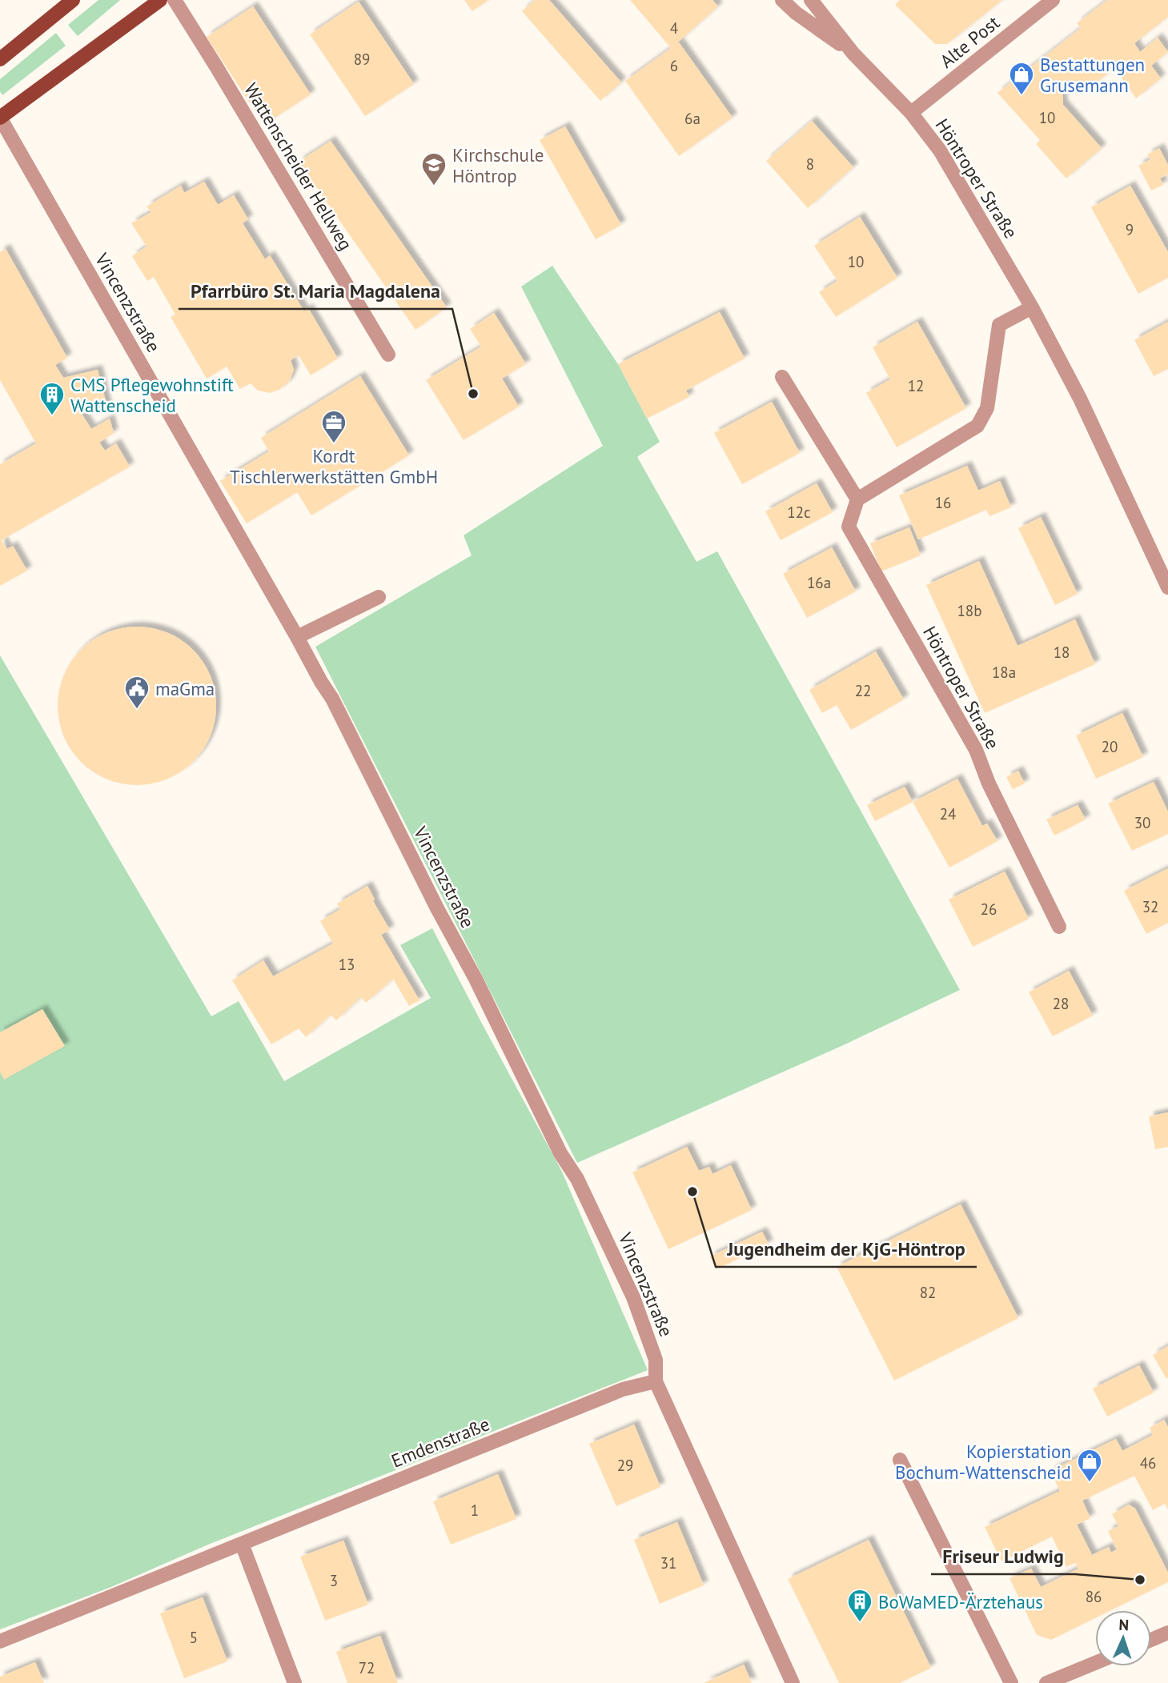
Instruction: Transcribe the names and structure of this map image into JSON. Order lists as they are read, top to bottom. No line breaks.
{"streets":{"street":["Alte Post","Wattenscheider Hellweg","Höntroper Straße","Vincenzstraße","Emdenstraße"]},"crossings":[["Alte Post","Höntroper Straße"],["Vincenzstraße","Emdenstraße"]],"places":{"shop":["Bestattungen Grusemann","Kopierstation Bochum-Wattenscheid"],"school or university":["Kirchschule Höntrop"],"other":["Pfarrbüro St. Maria Magdalena","Jugendheim der KjG-Höntrop","Friseur Ludwig"],"building":["CMS Pflegewohnstift Wattenscheid","BoWaMED-Ärztehaus"],"office":["Kordt Tischlerwerkstätten GmbH"],"public building":["maGma"]},"house_numbers":["4","89","6","10","6a","8","9","10","12","16","12c","16a","18b","18","18a","22","20","24","30","32","26","13","28","82","46","29","1","31","3","86","5","72"],"north":"top"}
